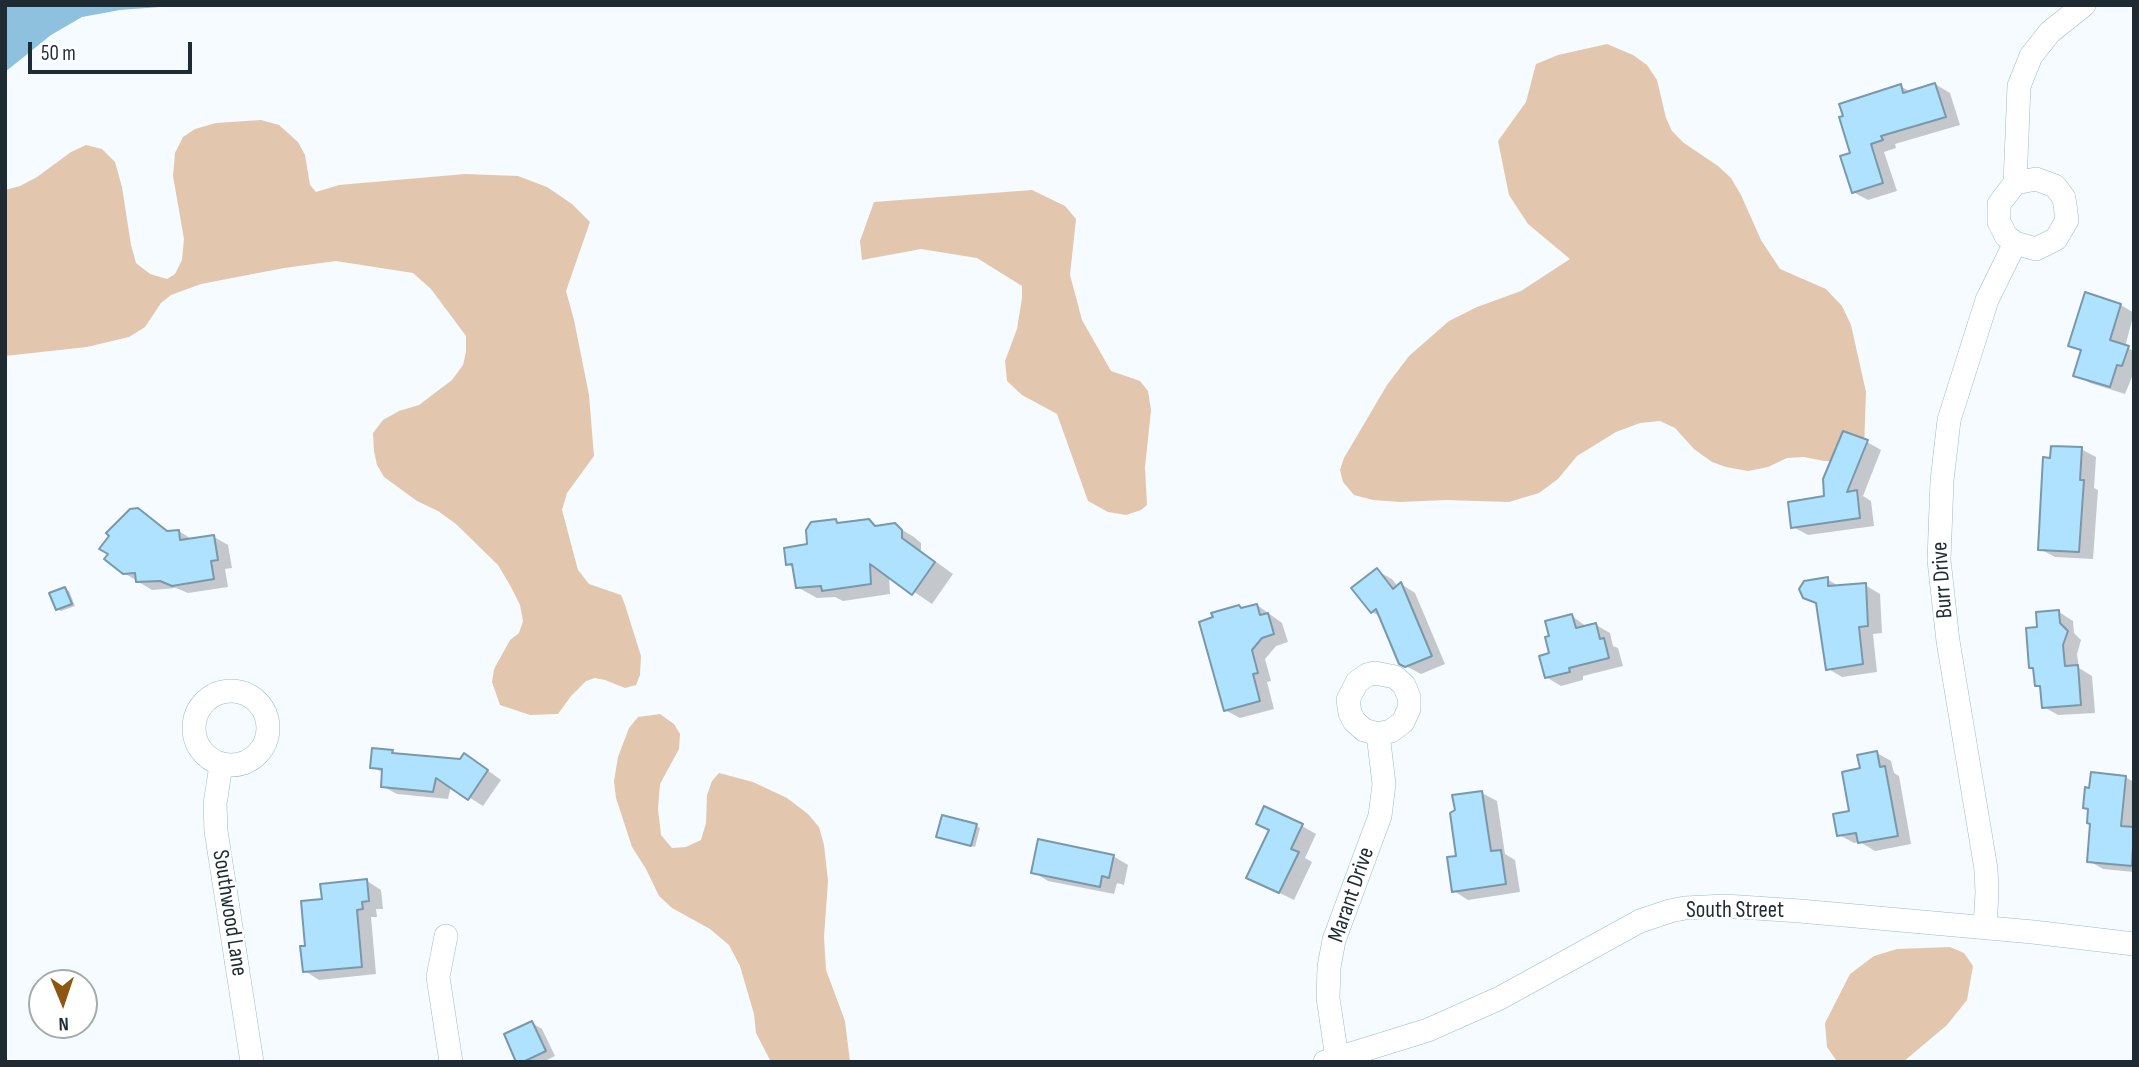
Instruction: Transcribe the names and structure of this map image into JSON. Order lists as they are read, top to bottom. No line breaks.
{"streets":{"street":["Burr Drive","Marant Drive","South Street","Southwood Lane"]},"crossings":[["Burr Drive","South Street"],["Marant Drive","South Street"]],"scale_bar":"50 m","north":"bottom"}
